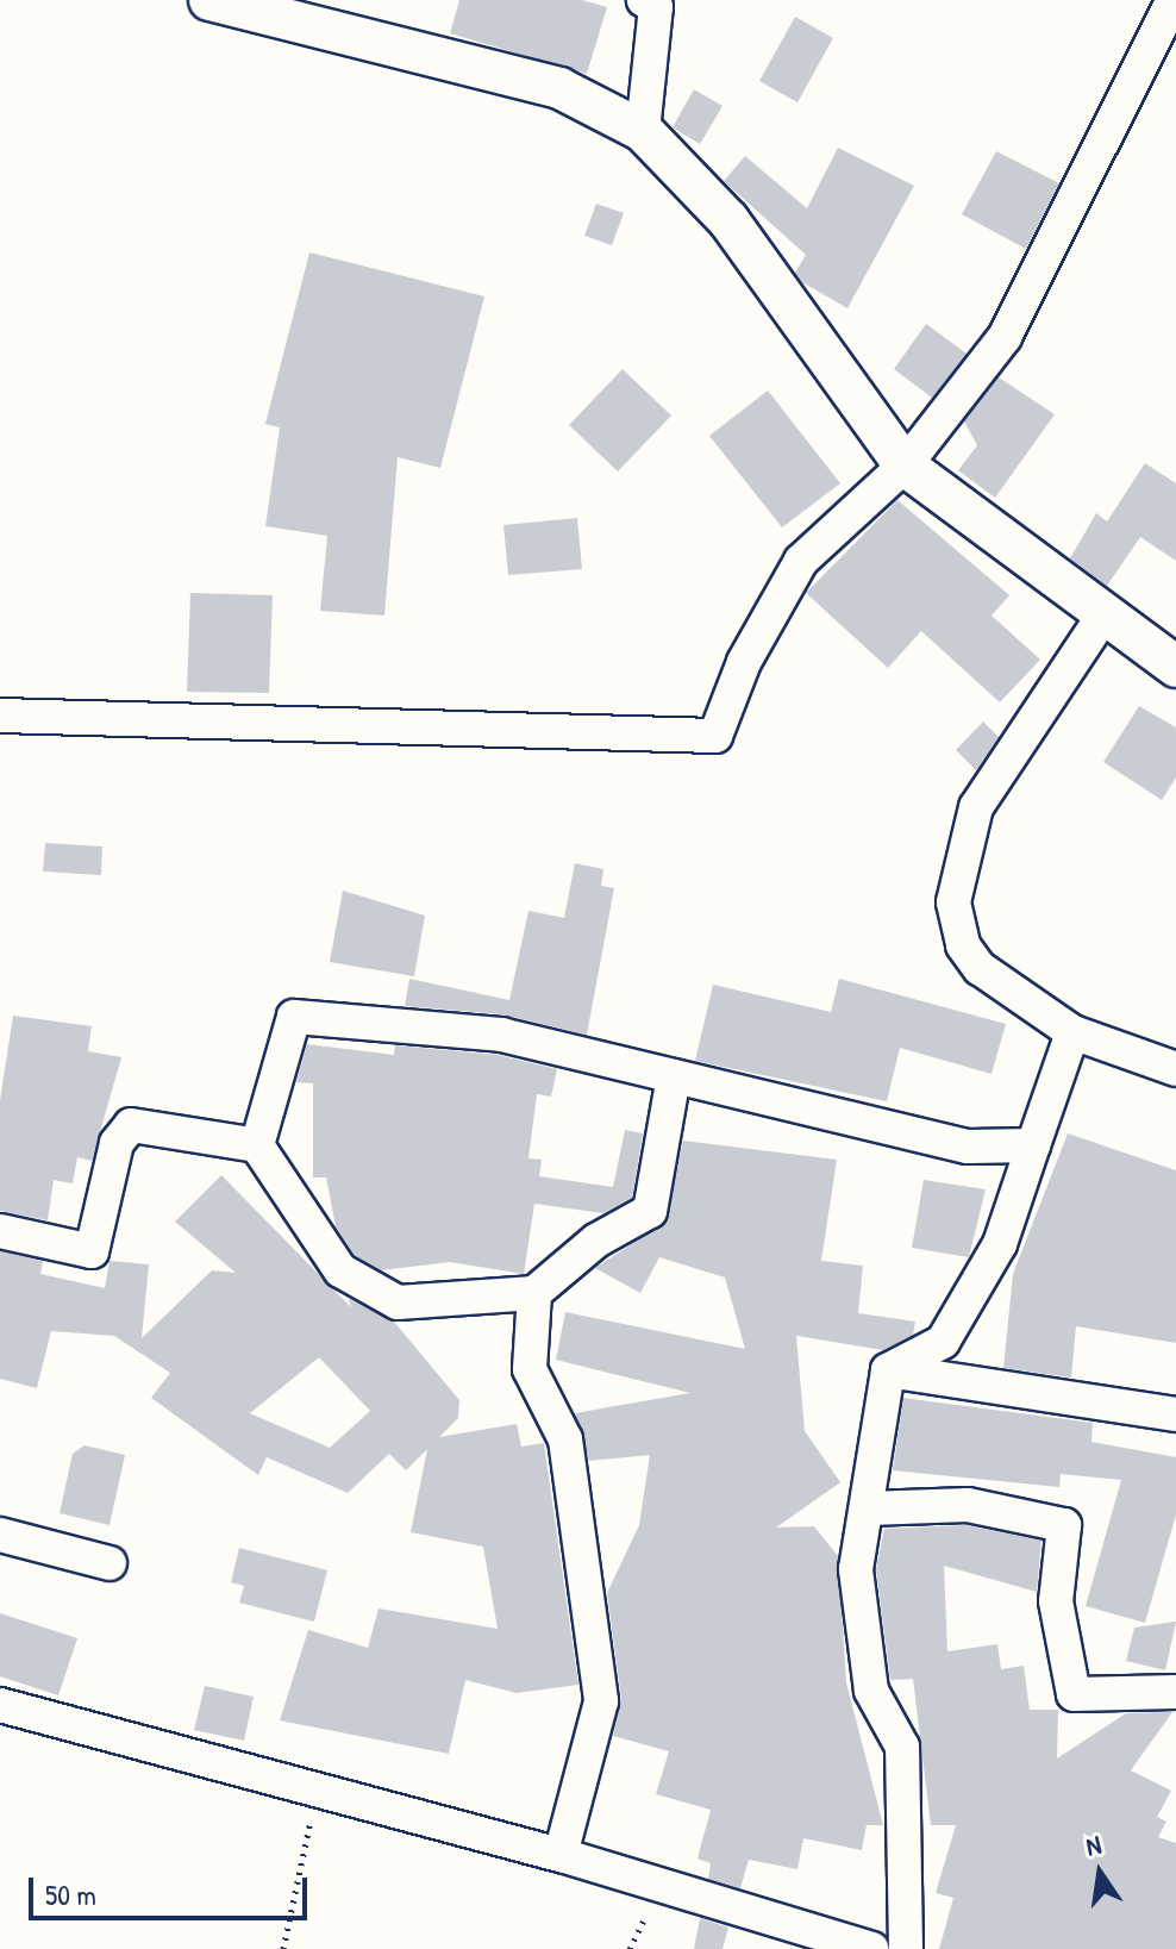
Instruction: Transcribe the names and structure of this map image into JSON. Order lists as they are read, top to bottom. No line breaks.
{"scale_bar":"50 m","north":"top"}
